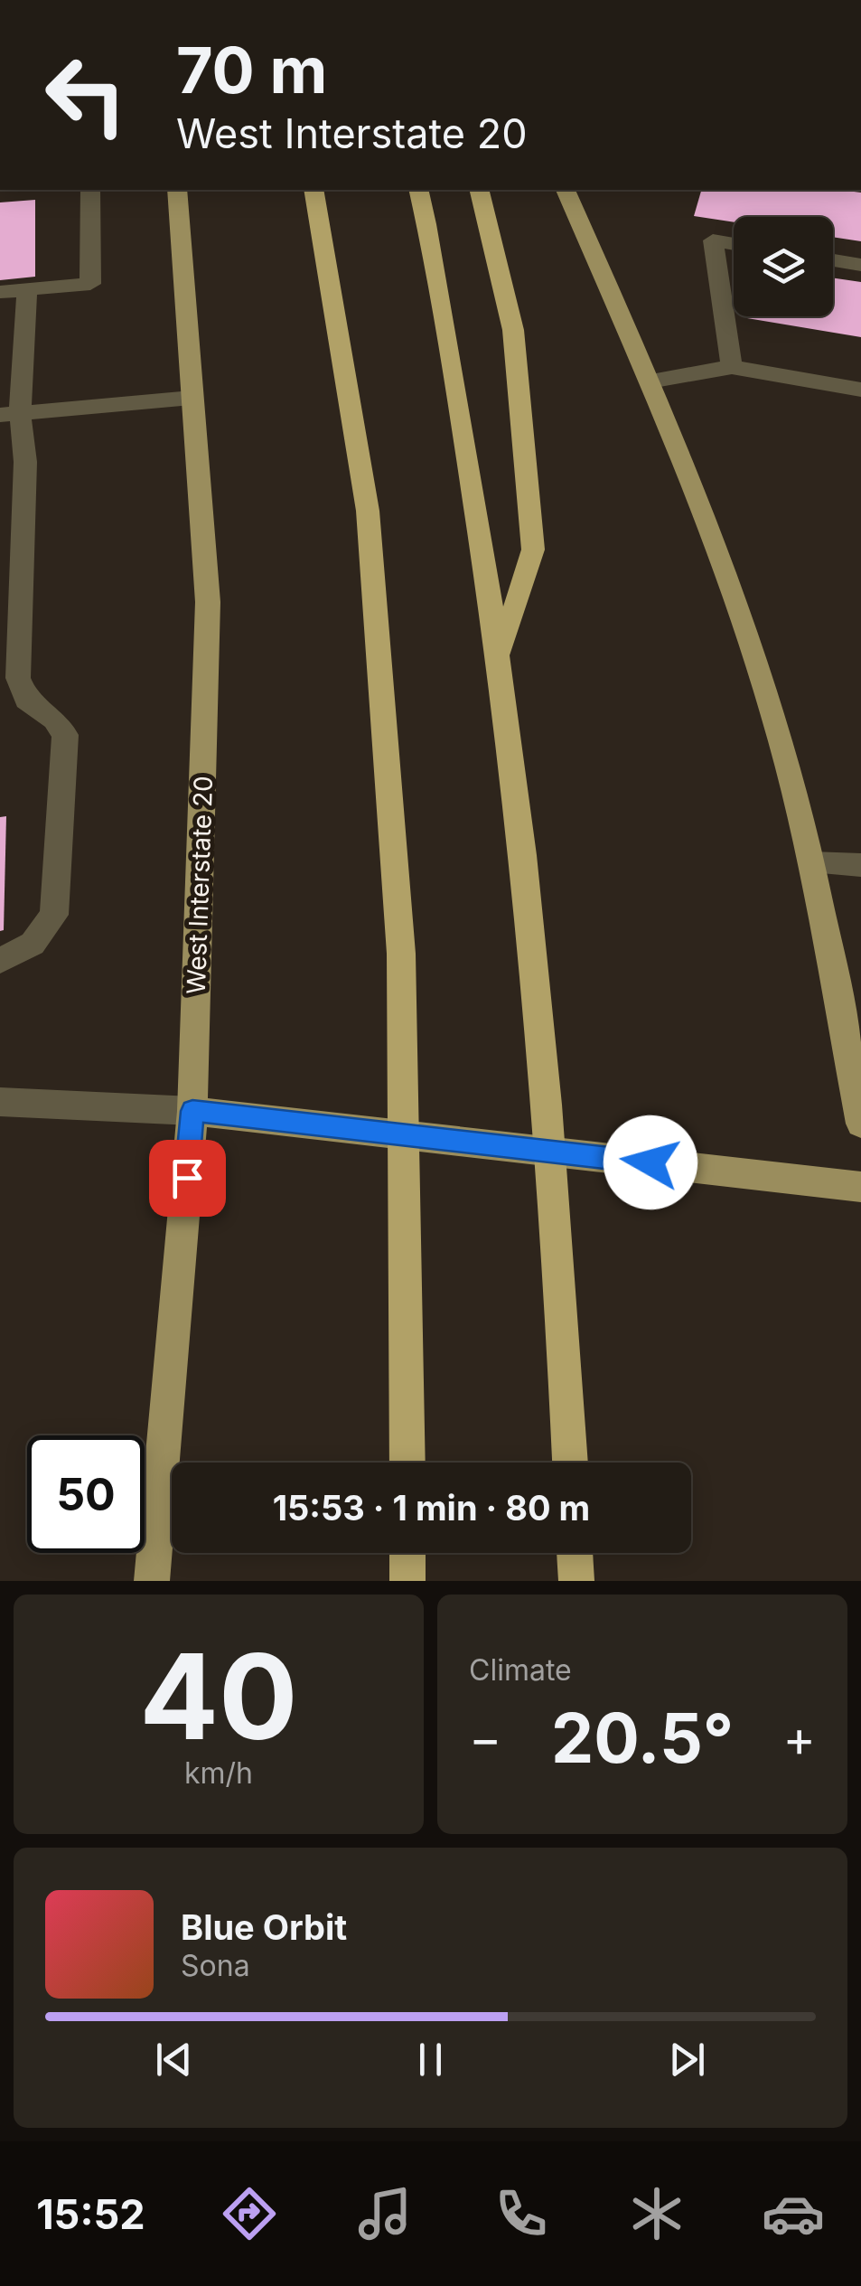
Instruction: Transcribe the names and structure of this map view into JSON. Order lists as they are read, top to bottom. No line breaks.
{"streets":{"main road":["West Interstate 20"]},"page":{"turn":["70 m","West Interstate 20"],"limit":"50","trip":"15:53 · 1 min · 80 m","tile":[["40","km/h"],"Climate"],"heat":["−","20.5°","+"],"song":["Blue Orbit","Sona"],"tabs":"15:52"}}
